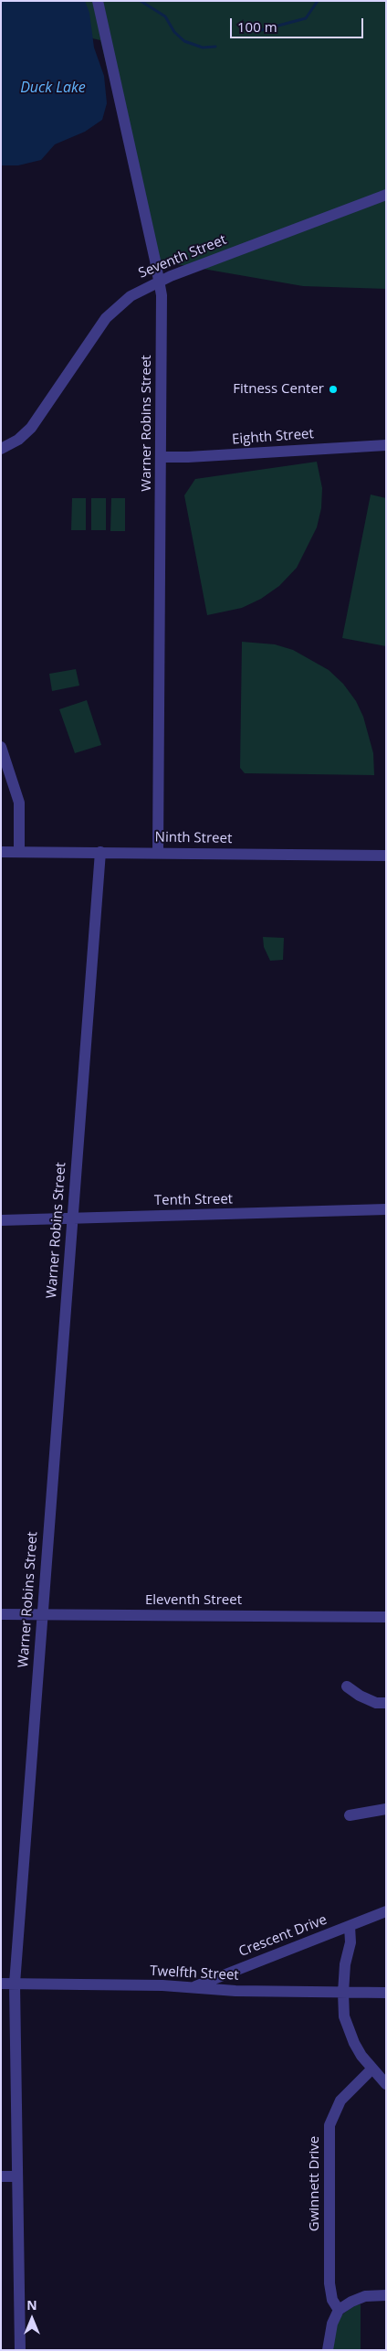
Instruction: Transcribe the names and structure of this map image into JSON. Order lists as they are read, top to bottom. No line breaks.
{"streets":{"street":["Seventh Street","Warner Robins Street","Eighth Street","Ninth Street","Tenth Street","Eleventh Street","Crescent Drive","Twelfth Street","Gwinnett Drive"]},"crossings":[["Seventh Street","Warner Robins Street"],["Warner Robins Street","Eighth Street"],["Warner Robins Street","Ninth Street"],["Warner Robins Street","Tenth Street"],["Warner Robins Street","Eleventh Street"],["Warner Robins Street","Twelfth Street"],["Crescent Drive","Twelfth Street"]],"water":["Duck Lake"],"places":["Fitness Center"],"scale_bar":"100 m","north":"top"}
